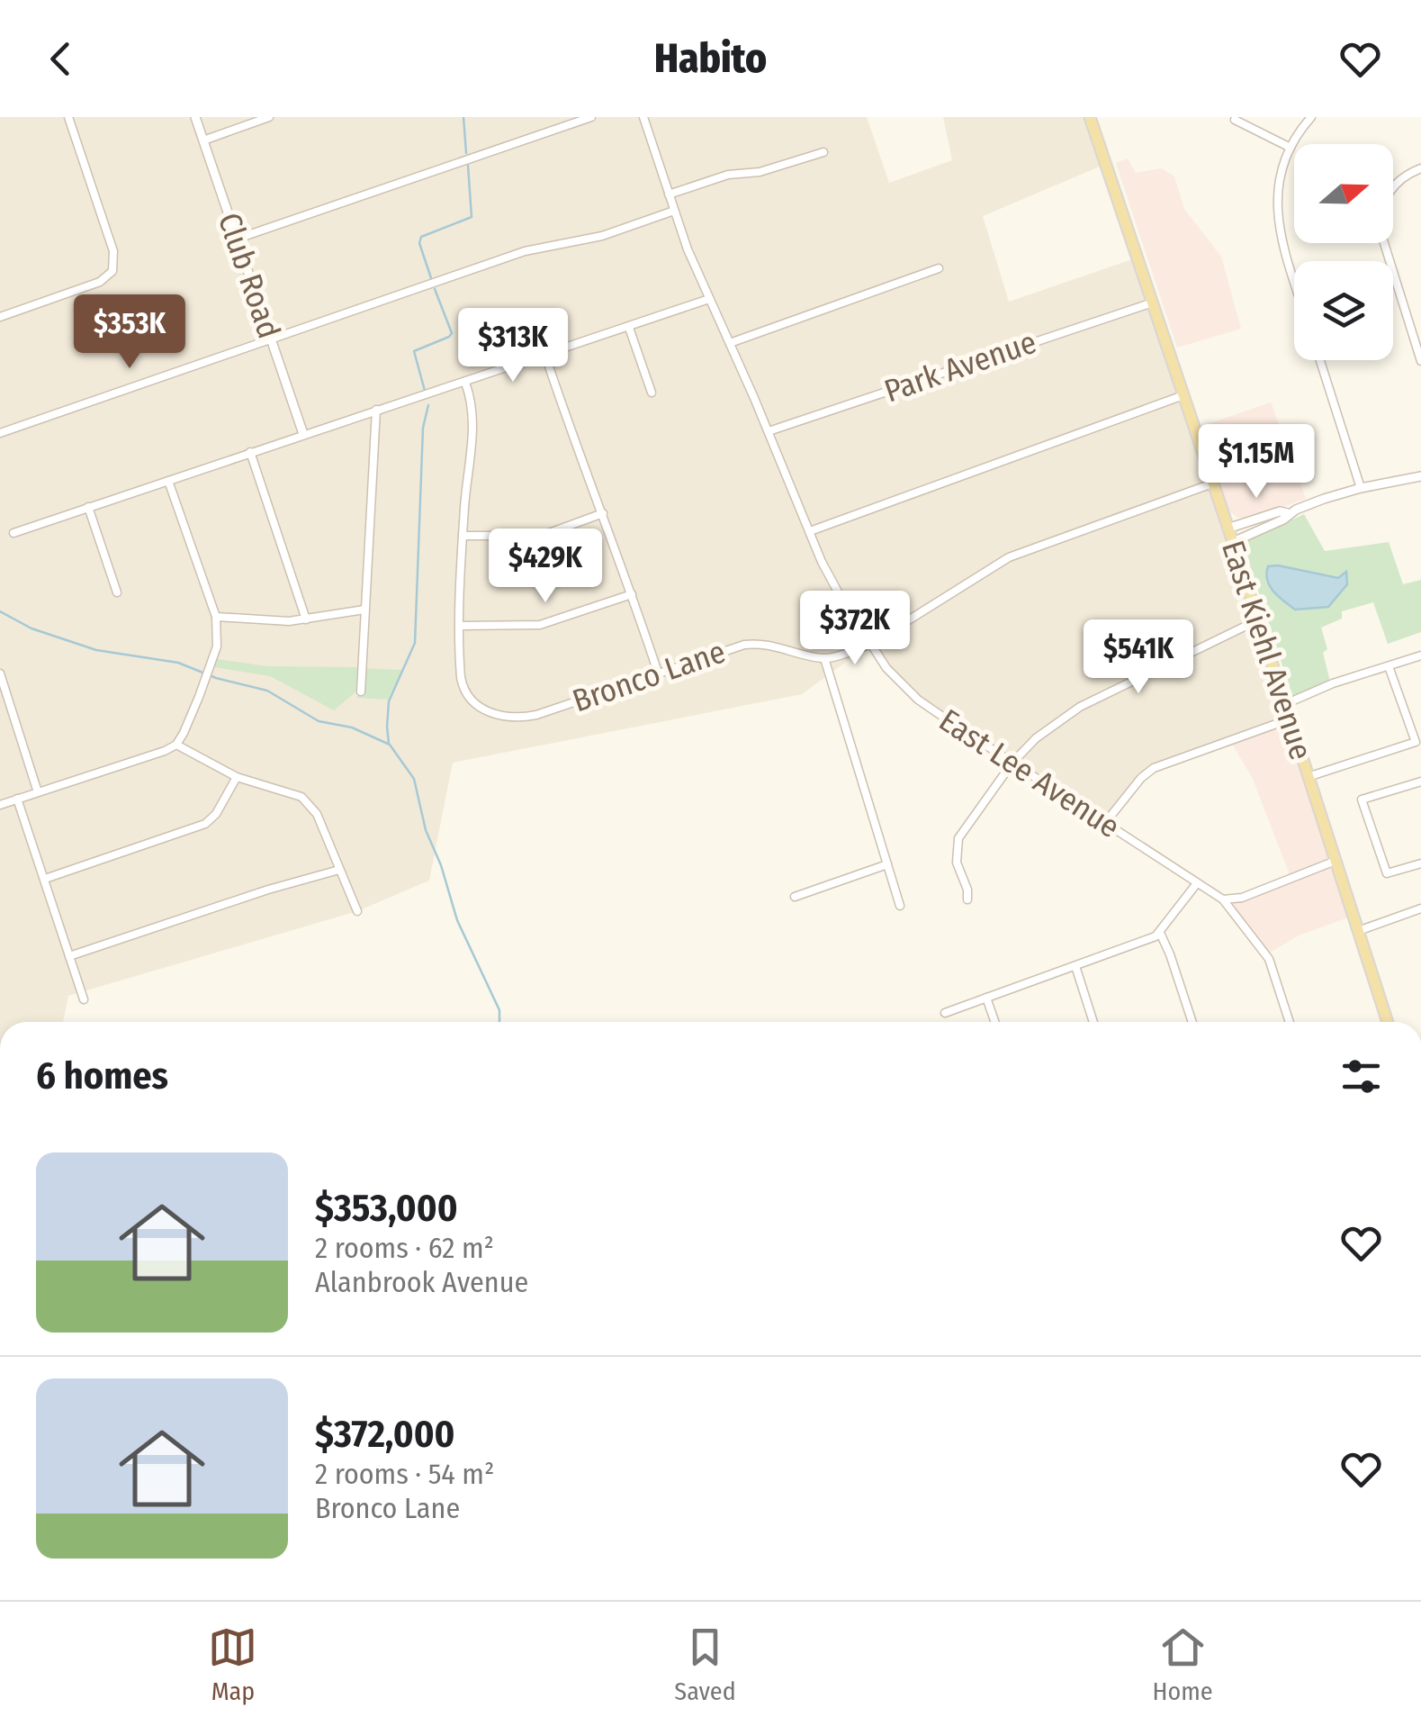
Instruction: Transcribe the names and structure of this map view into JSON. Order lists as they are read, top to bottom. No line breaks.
{"streets":{"main road":["East Kiehl Avenue"],"street":["Club Road","Park Avenue","Bronco Lane","East Lee Avenue"]},"crossings":[["Park Avenue","East Kiehl Avenue"],["Park Avenue","East Lee Avenue"]],"north":"right","page":{"header":"Habito","price":["$353K","$313K","$1.15M","$429K","$372K","$541K"],"heading":"6 homes","list":[{"name":"$353,000","note":"2 rooms · 62 m² · Alanbrook Avenue"},{"name":"$372,000","note":"2 rooms · 54 m² · Bronco Lane"}],"tabs":["Map","Saved","Home"]}}
